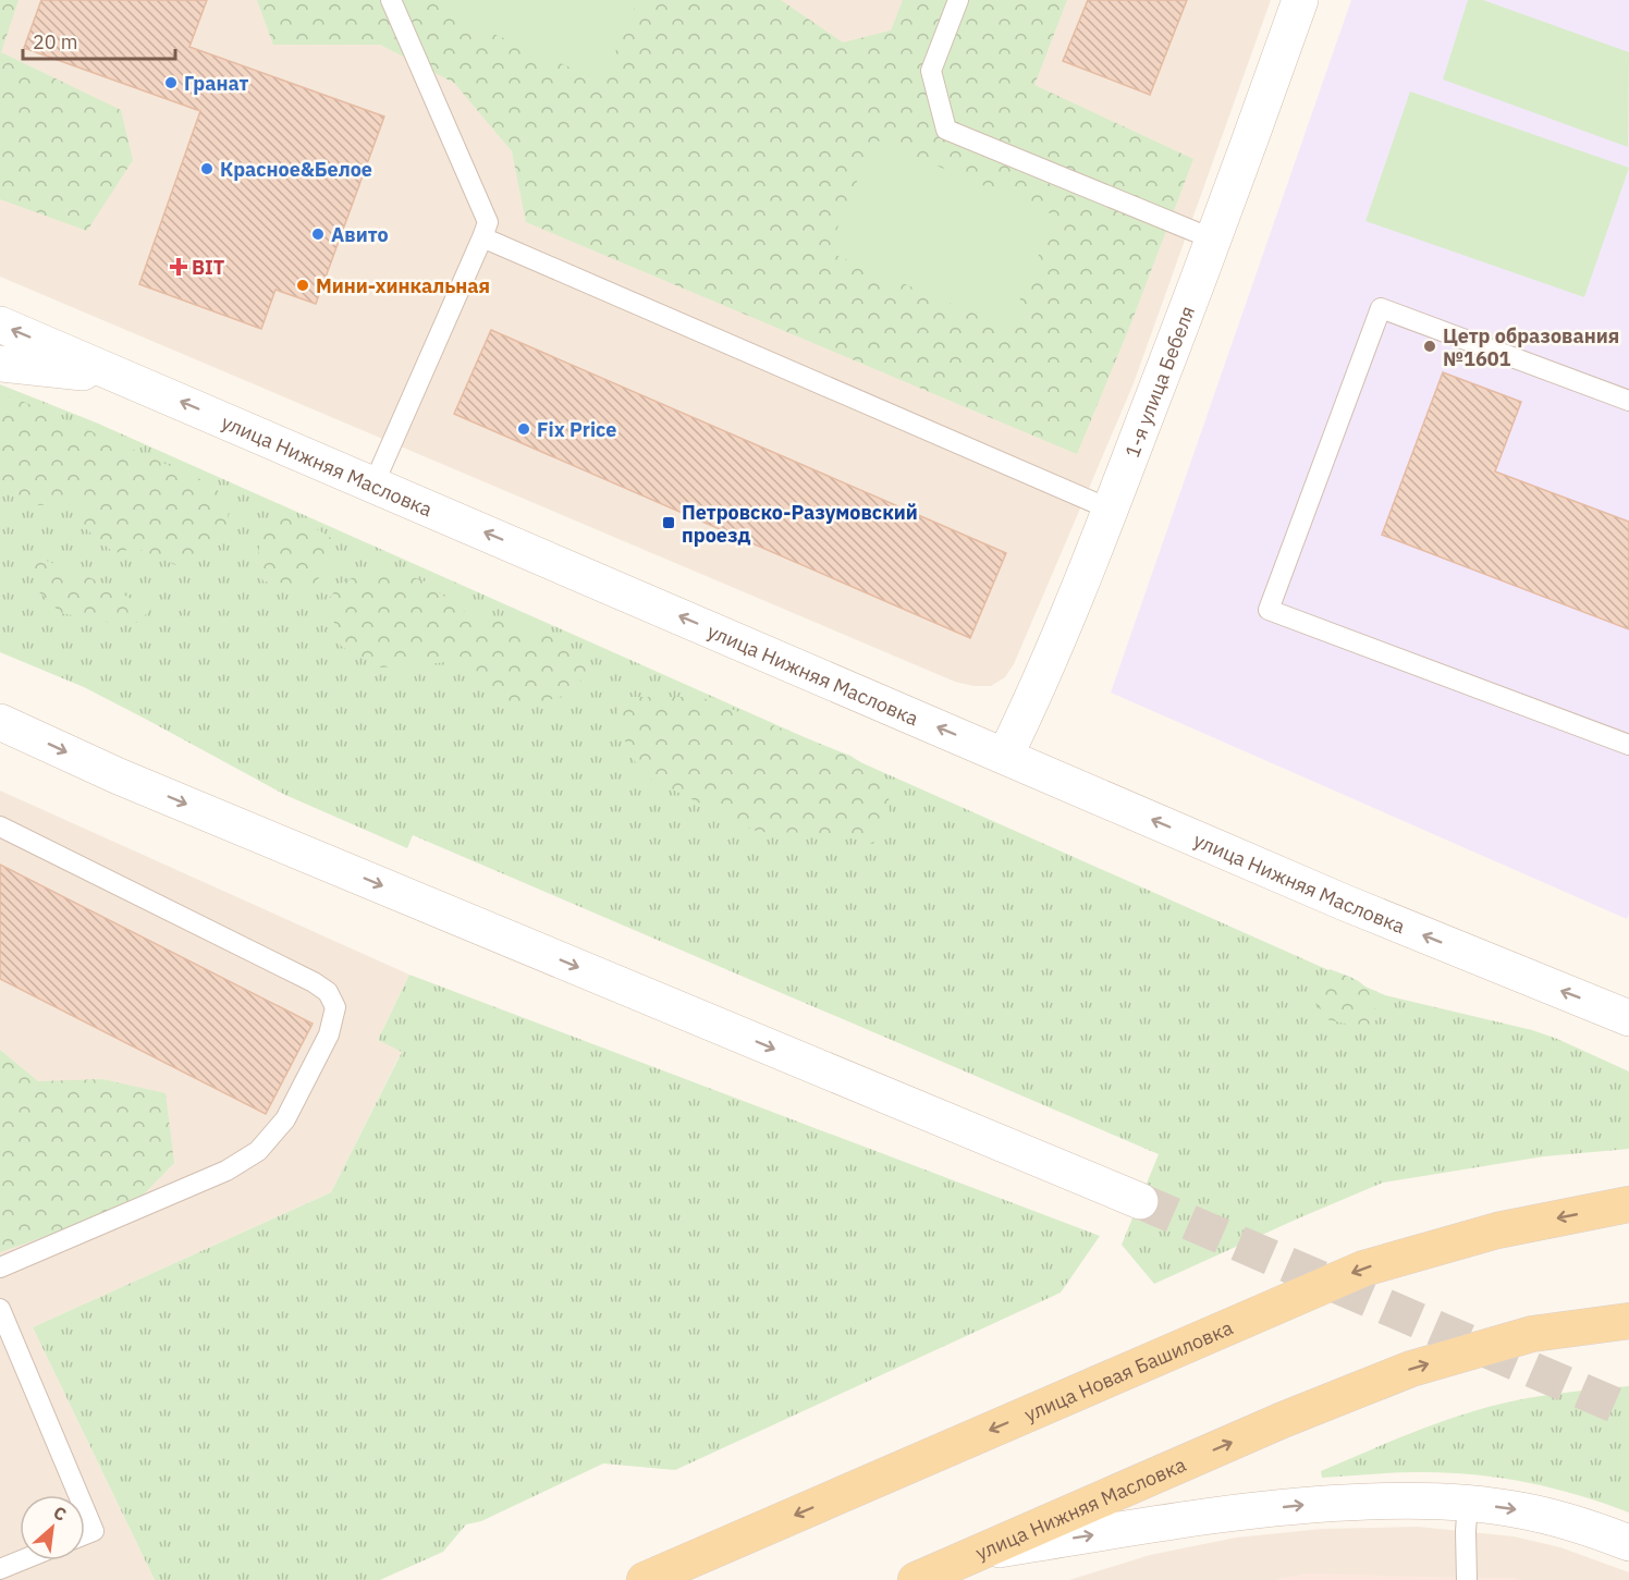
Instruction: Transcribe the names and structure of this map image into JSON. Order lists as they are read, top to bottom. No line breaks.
{"streets":{"main road":["улица Нижняя Масловка","улица Новая Башиловка"],"street":["1-я улица Бебеля"]},"crossings":[["1-я улица Бебеля","улица Нижняя Масловка"]],"one_way":["улица Новая Башиловка"],"places":{"other":["Гранат","Красное&Белое","Авито","Мини-хинкальная","Цетр образования №1601","Fix Price"],"health":["BIT"],"transit":["Петровско-Разумовский проезд"]},"scale_bar":"20 m","north":"top right"}
